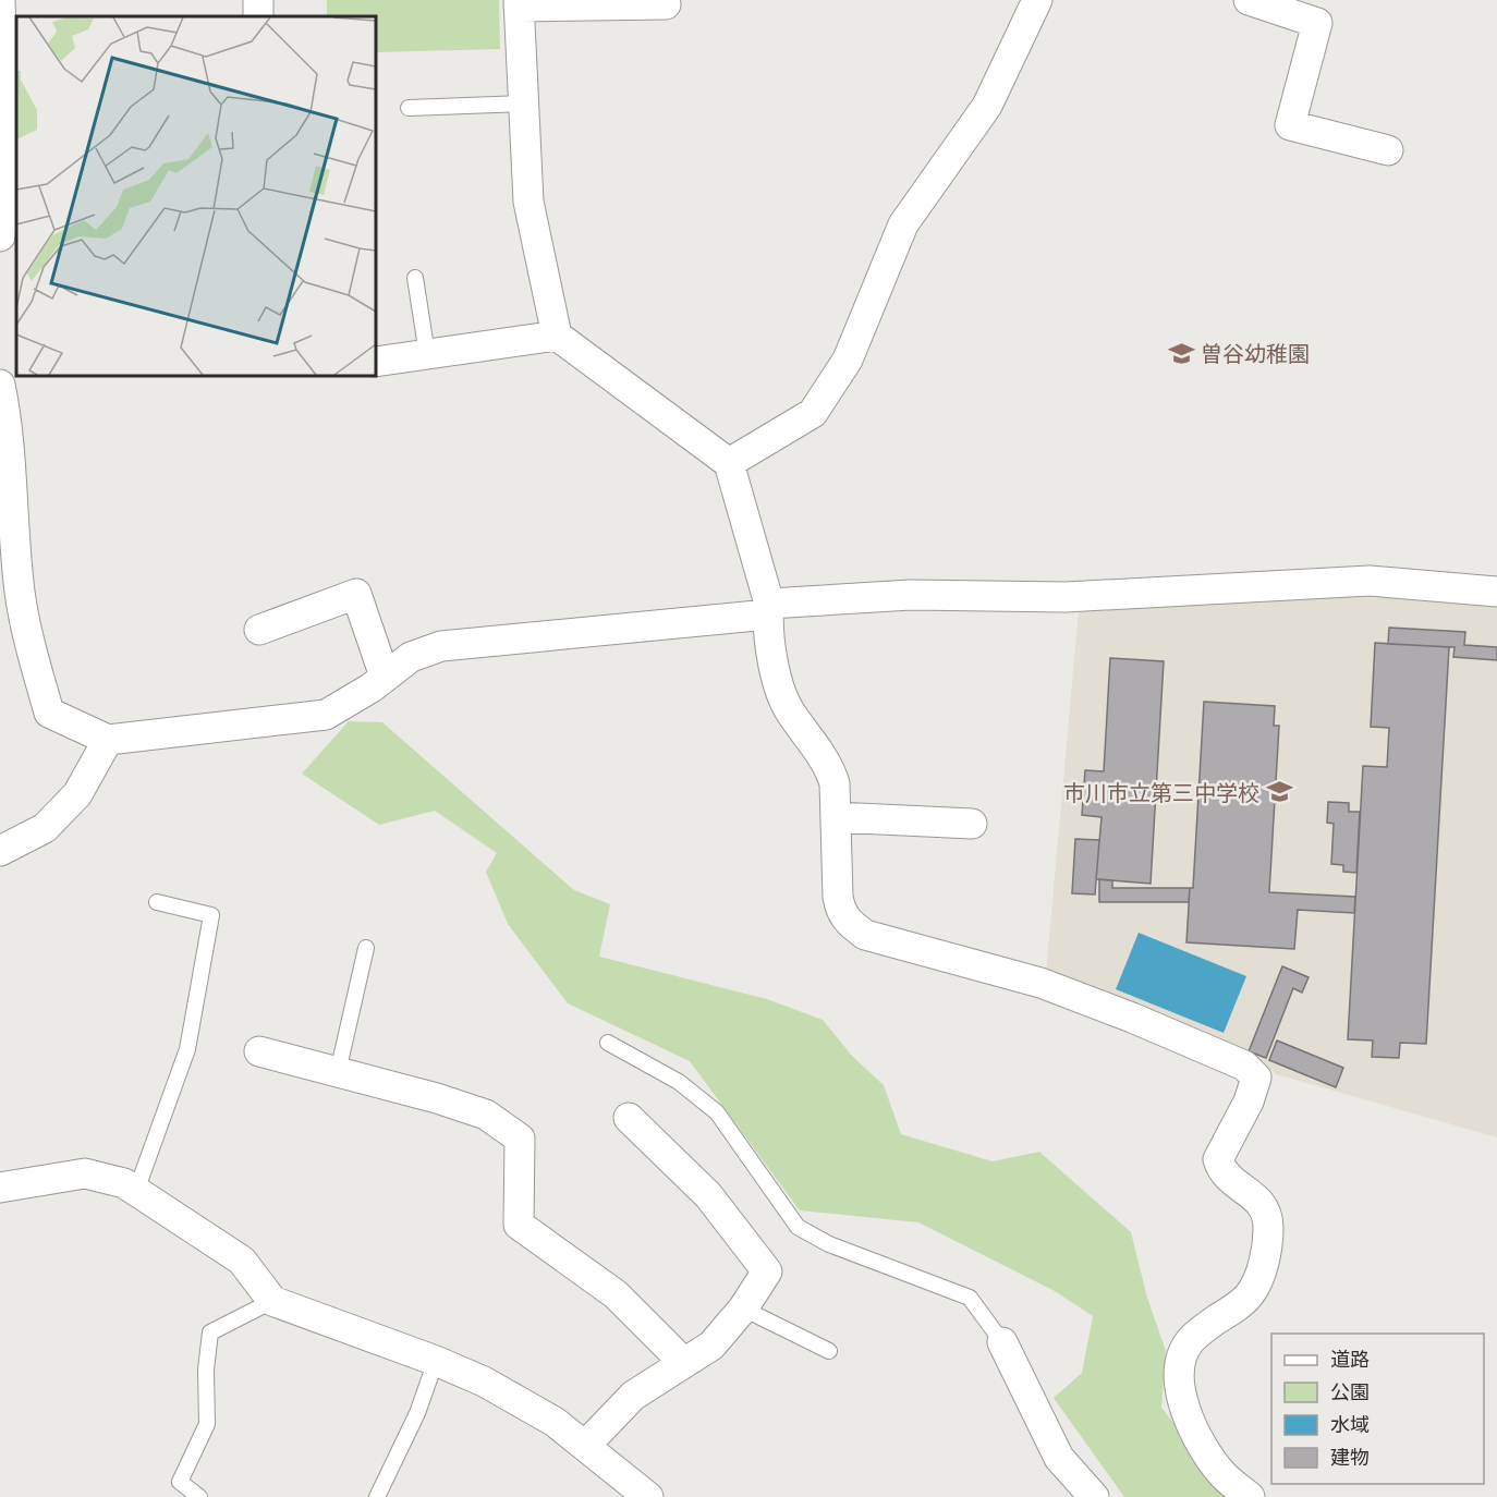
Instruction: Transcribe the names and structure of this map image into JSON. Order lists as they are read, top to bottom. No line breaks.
{"places":{"school or university":["曽谷幼稚園","市川市立第三中学校"]},"legend":["道路","公園","水域","建物"]}
